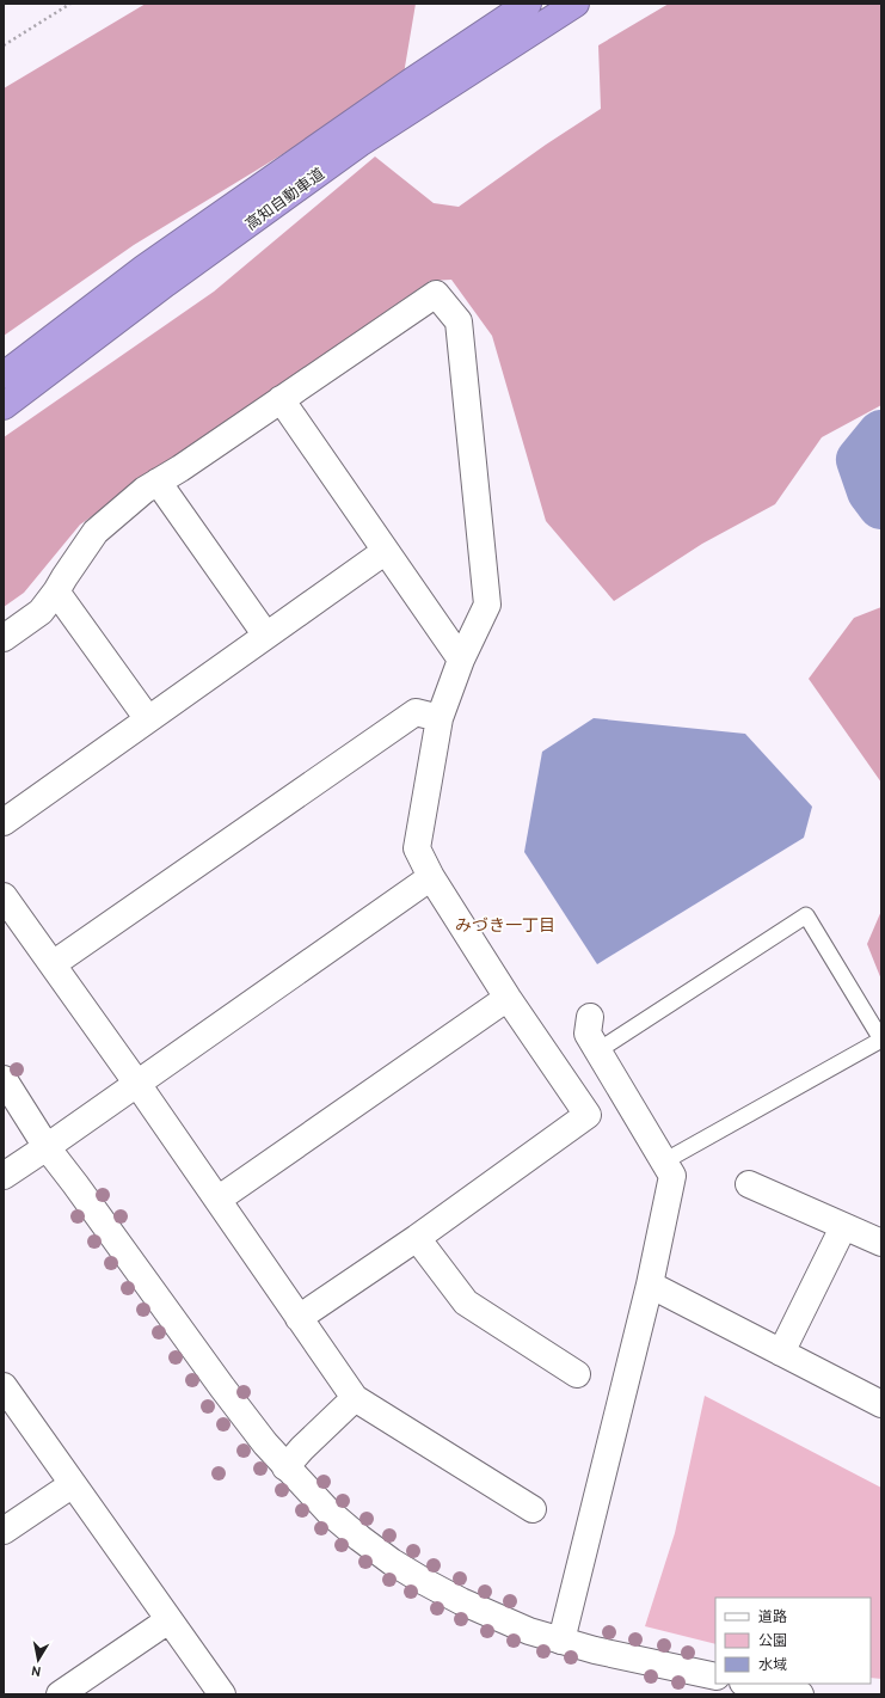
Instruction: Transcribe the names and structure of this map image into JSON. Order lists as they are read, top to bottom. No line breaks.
{"streets":{"highway":["高知自動車道"]},"districts":["みづき一丁目"],"legend":["道路","公園","水域"],"north":"bottom"}
